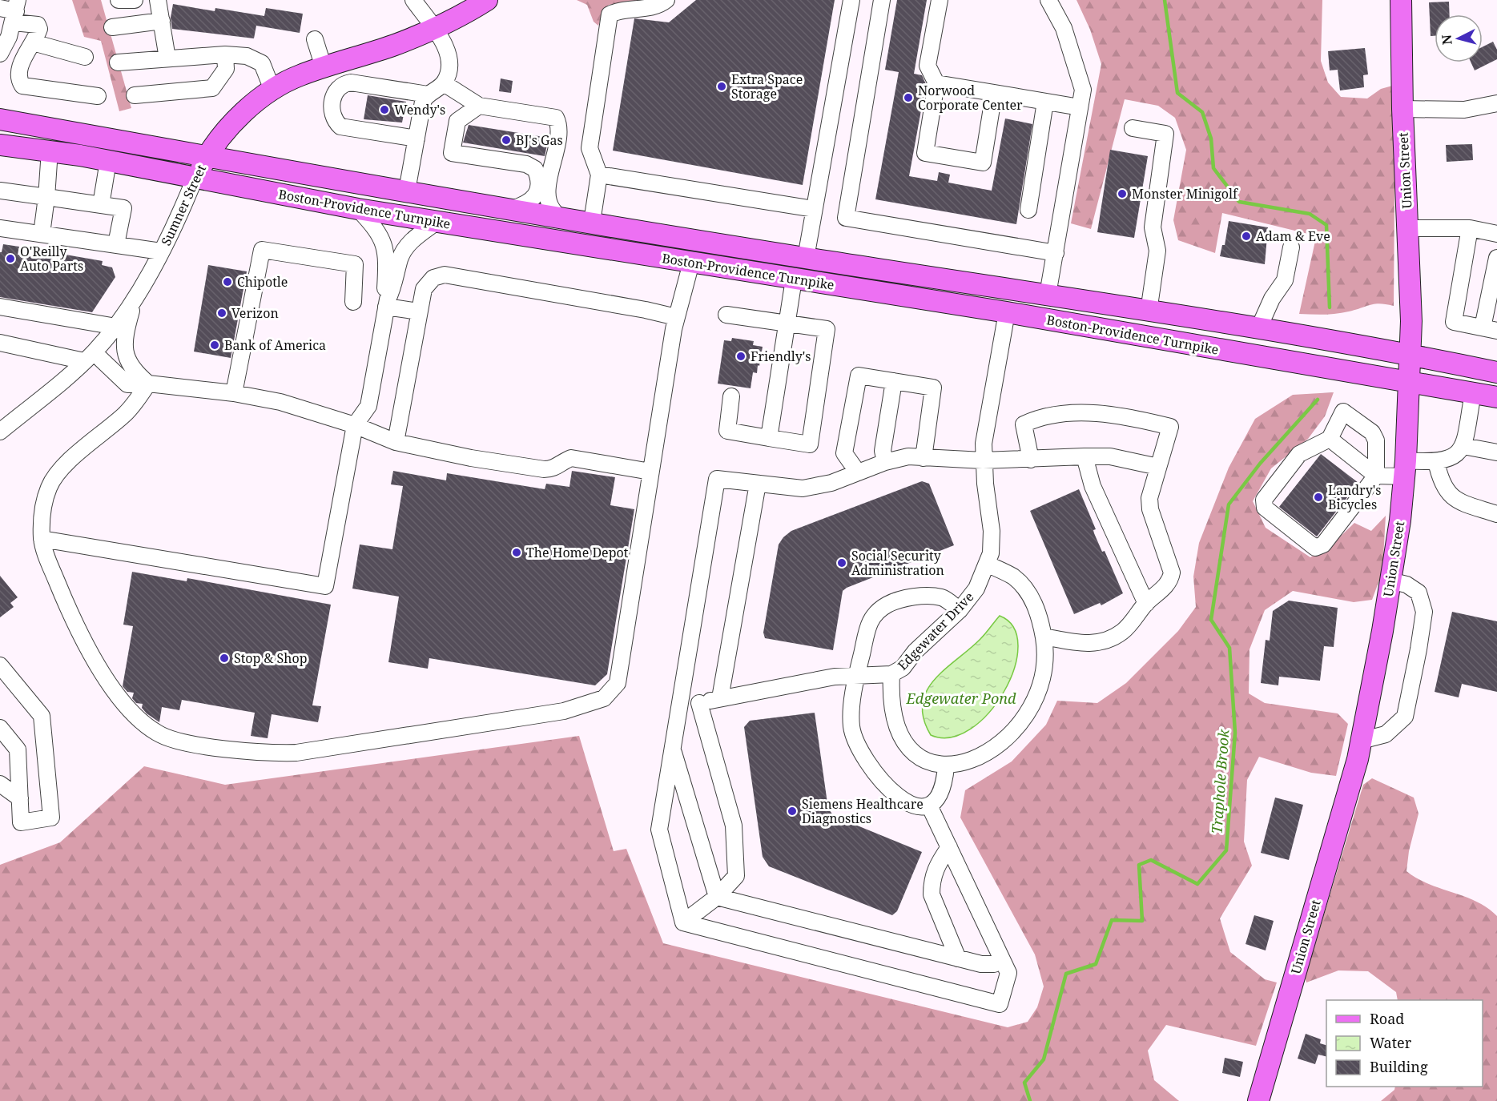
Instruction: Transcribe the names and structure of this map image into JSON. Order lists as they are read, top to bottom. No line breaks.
{"streets":{"main road":["Union Street","Sumner Street","Boston-Providence Turnpike"],"street":["Edgewater Drive"]},"crossings":[["Union Street","Boston-Providence Turnpike"],["Sumner Street","Boston-Providence Turnpike"],["Boston-Providence Turnpike","Edgewater Drive"]],"water":["Edgewater Pond","Traphole Brook"],"places":["Extra Space Storage","Norwood Corporate Center","Wendy's","BJ's Gas","Monster Minigolf","Adam & Eve","O'Reilly Auto Parts","Chipotle","Verizon","Bank of America","Friendly's","Landry's Bicycles","The Home Depot","Social Security Administration","Stop & Shop","Siemens Healthcare Diagnostics"],"legend":["Road","Water","Building"],"north":"left"}
